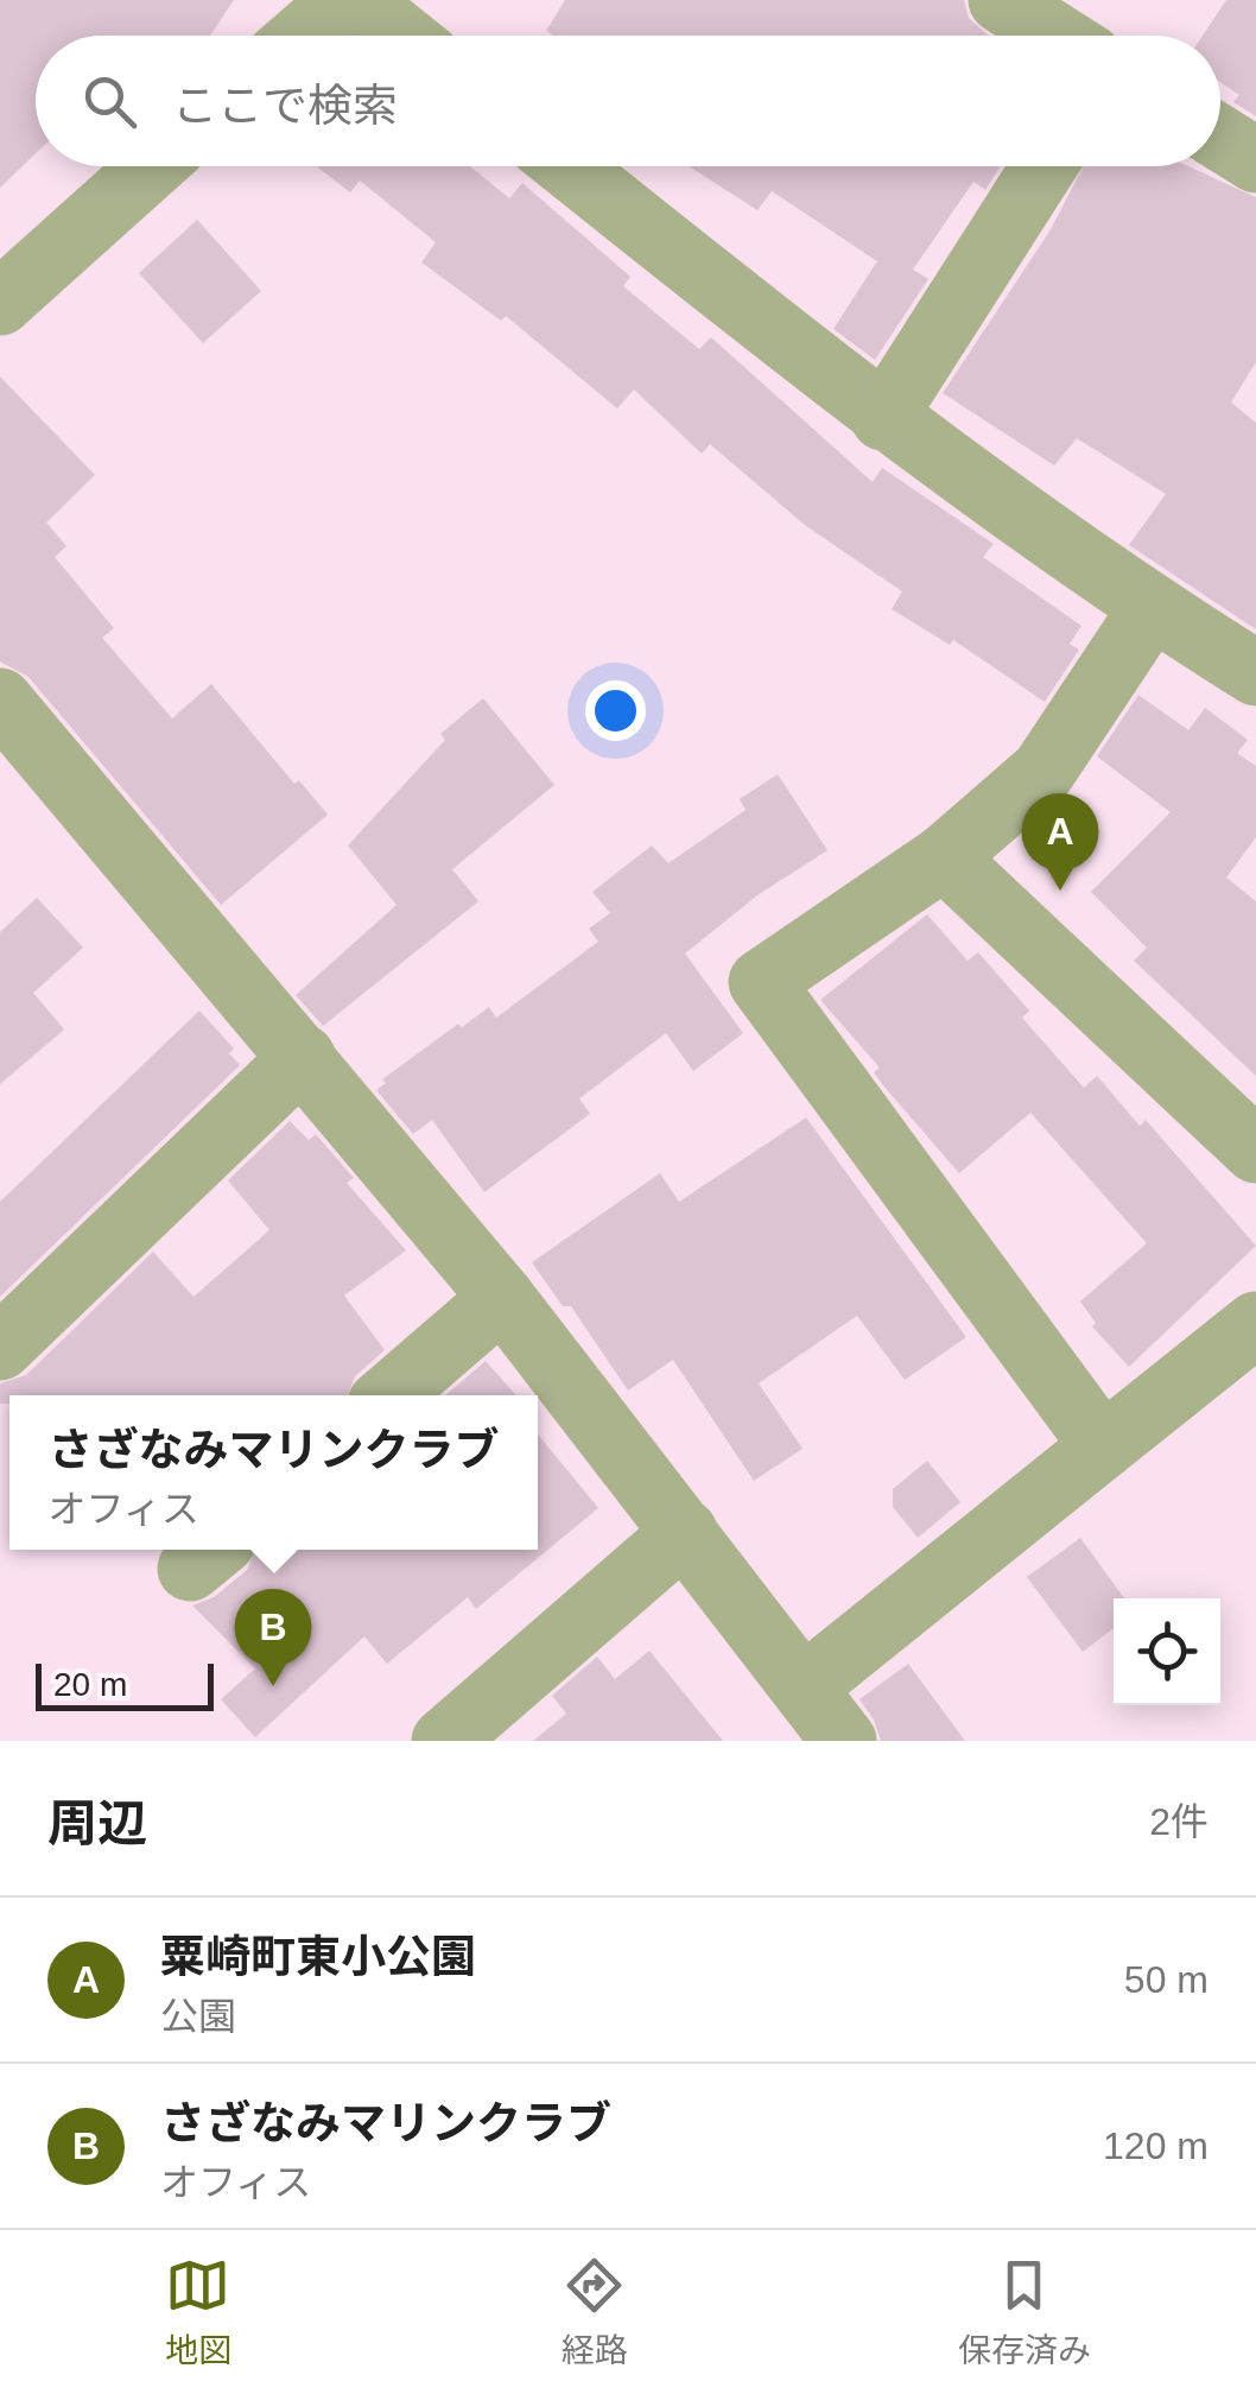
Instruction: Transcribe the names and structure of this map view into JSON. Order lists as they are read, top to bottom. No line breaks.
{"scale_bar":"20 m","page":{"search":"ここで検索","pins":["A","B"],"popup":["さざなみマリンクラブ","オフィス"],"scale":"20 m","heading":["周辺","2件"],"list":[{"mark":"A","name":"粟崎町東小公園","note":"公園","value":"50 m"},{"mark":"B","name":"さざなみマリンクラブ","note":"オフィス","value":"120 m"}],"nav":["地図","経路","保存済み"]}}
